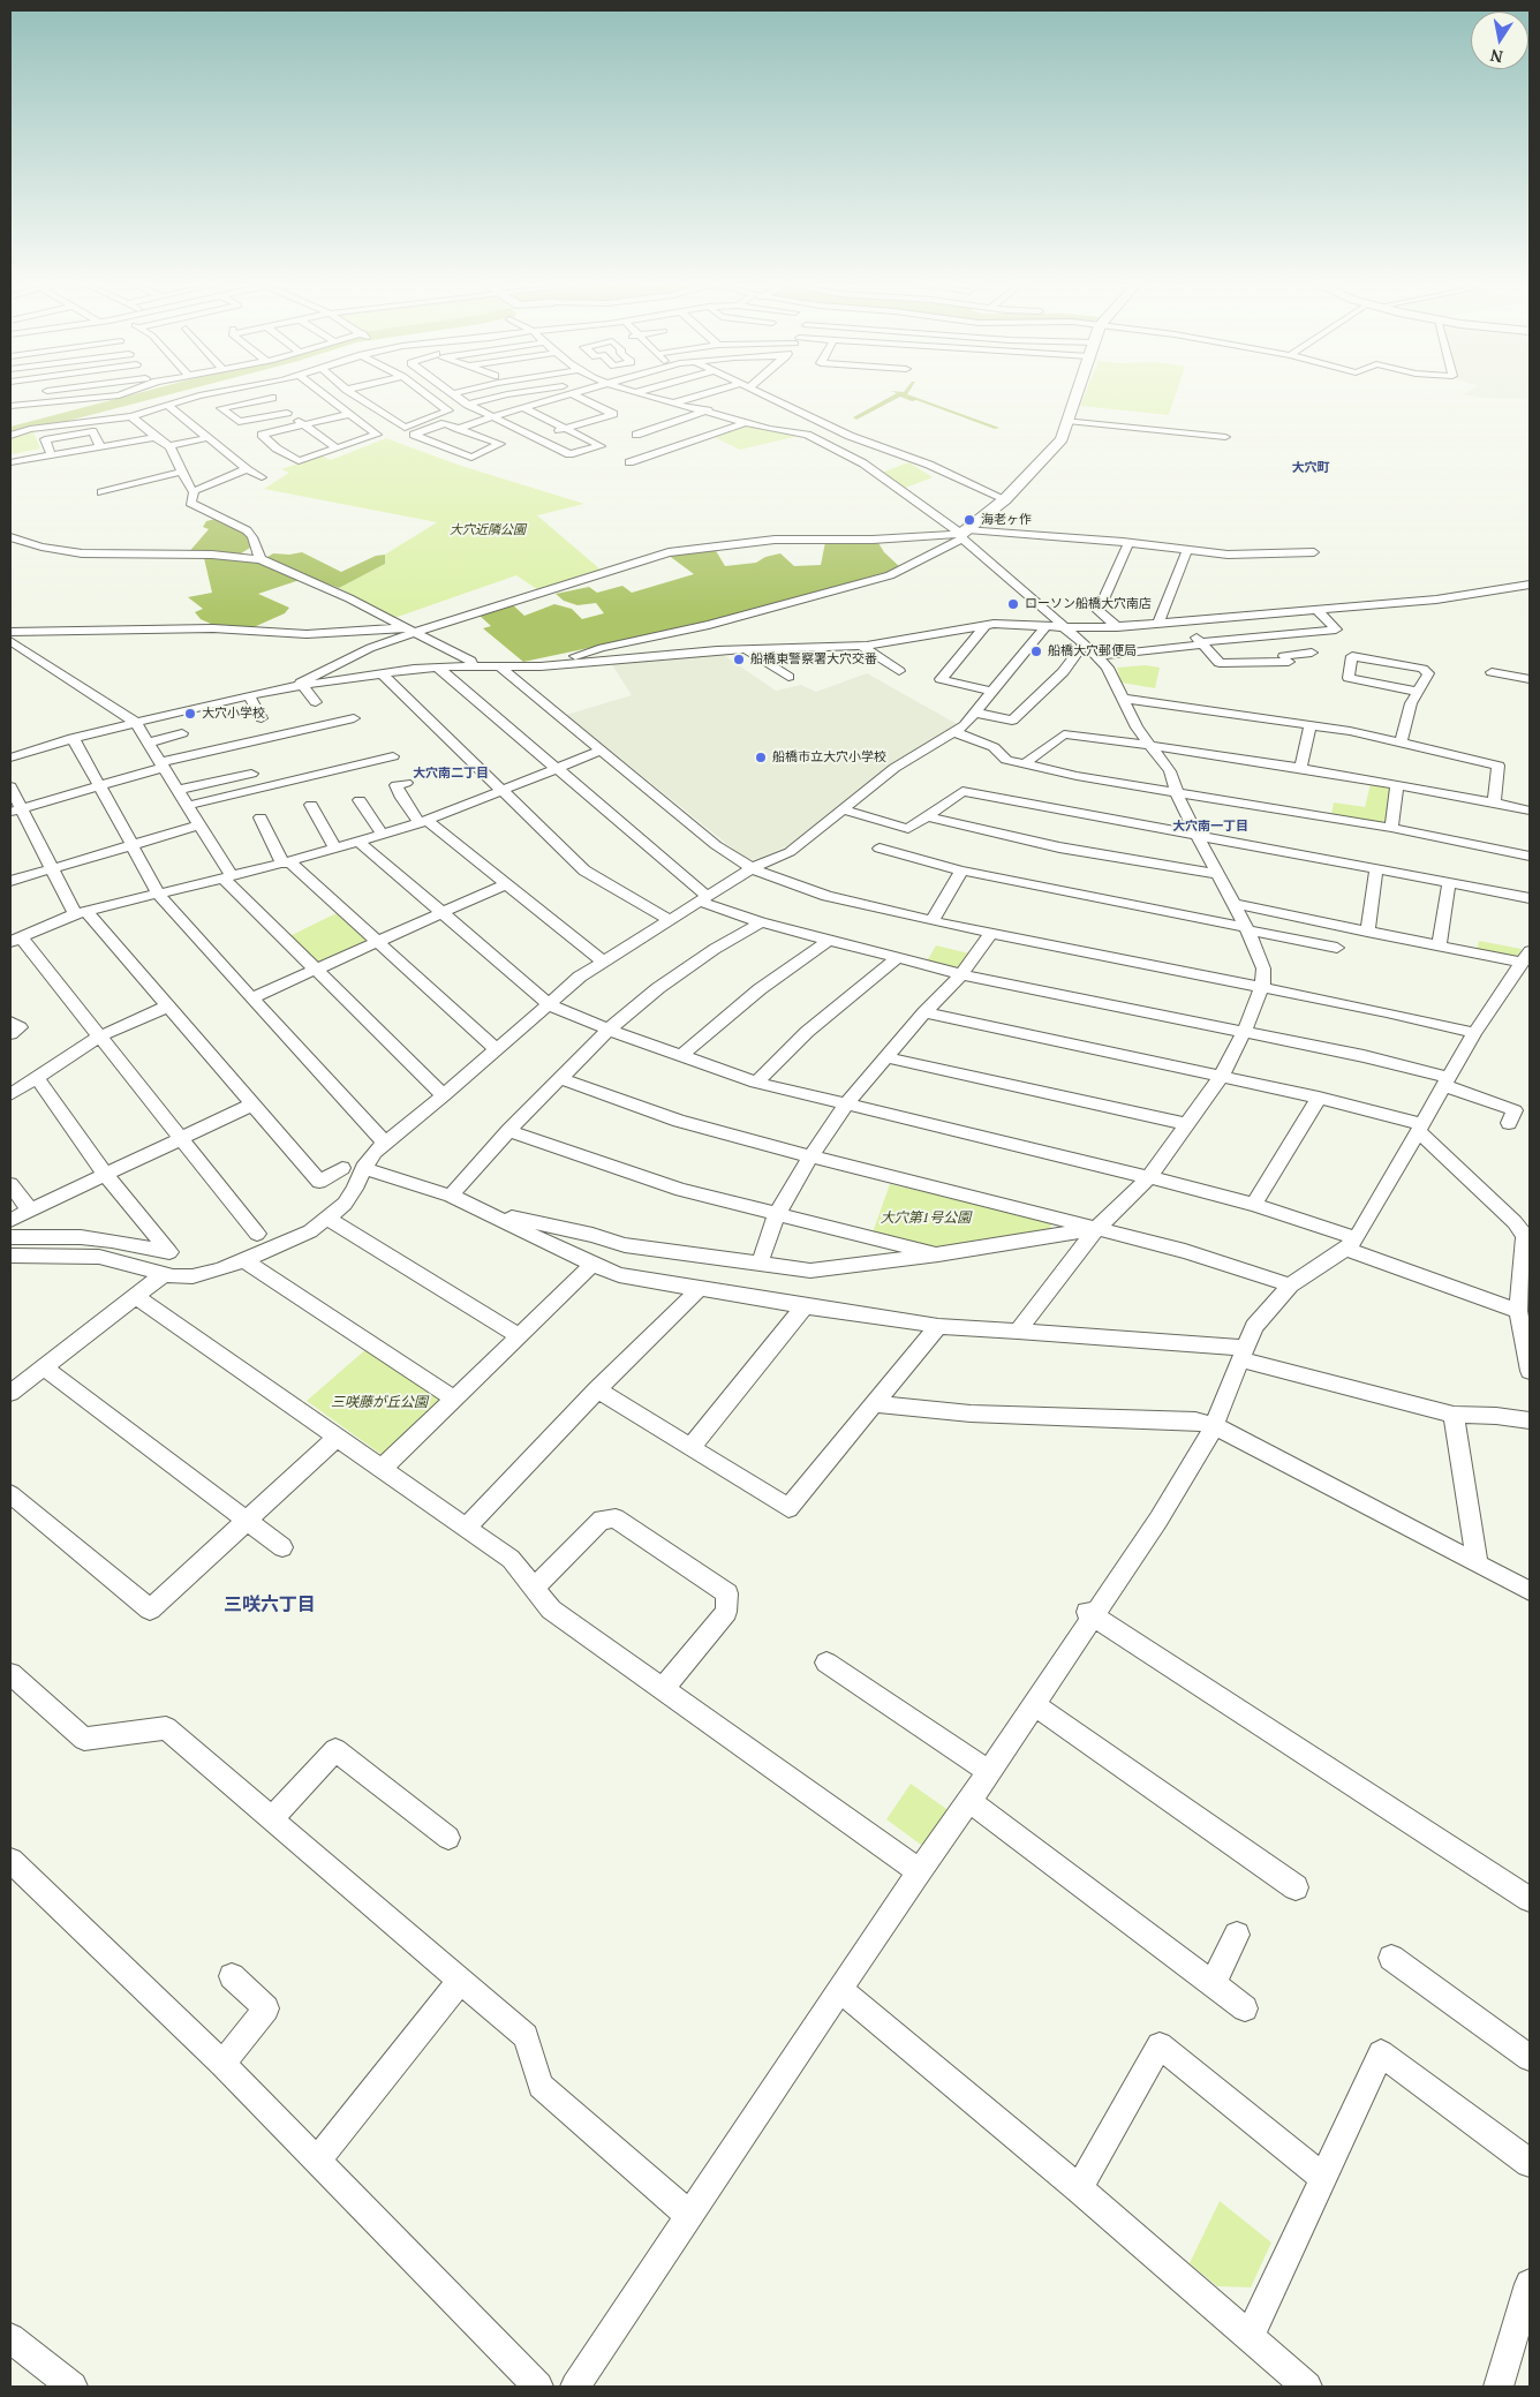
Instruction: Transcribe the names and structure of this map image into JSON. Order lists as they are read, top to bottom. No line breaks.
{"districts":["大穴町","大穴南二丁目","大穴南一丁目","三咲六丁目"],"parks":["大穴近隣公園","大穴第1号公園","三咲藤が丘公園"],"places":["海老ヶ作","ローソン船橋大穴南店","船橋大穴郵便局","船橋東警察署大穴交番","大穴小学校","船橋市立大穴小学校"],"north":"bottom"}
